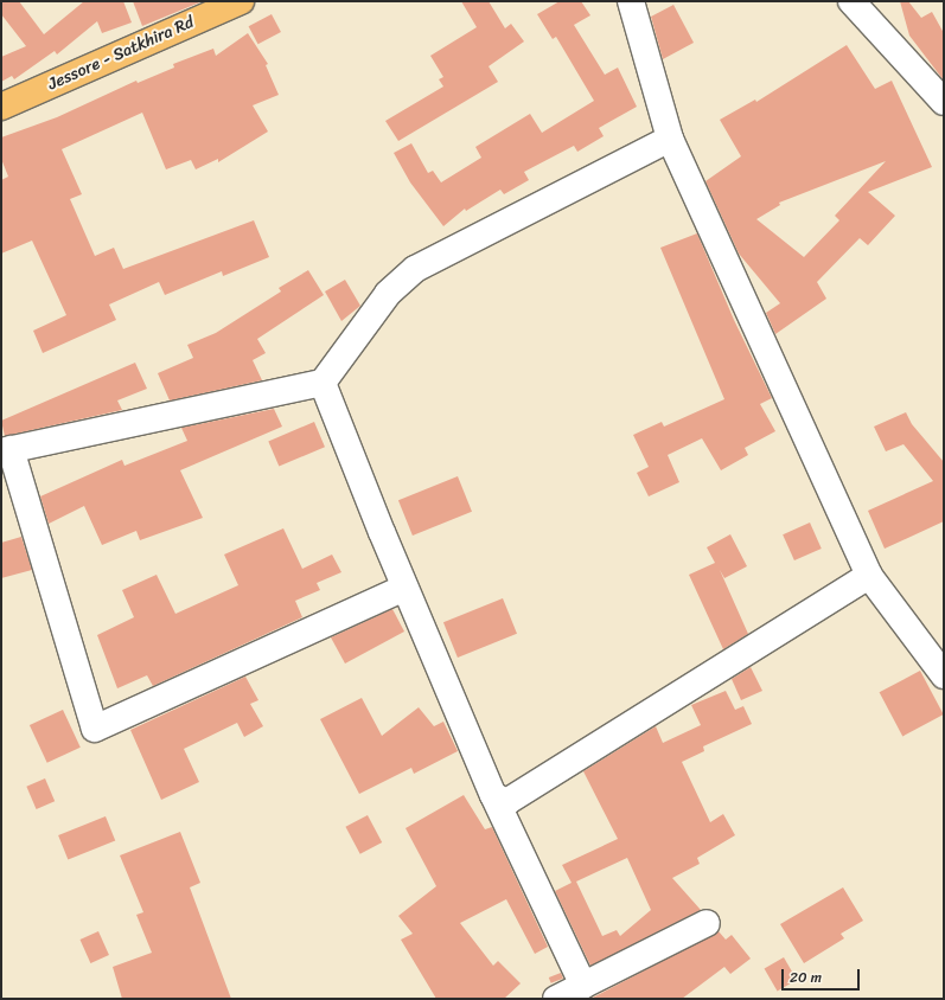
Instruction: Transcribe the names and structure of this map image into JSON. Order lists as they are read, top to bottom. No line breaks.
{"streets":{"main road":["Jessore - Satkhira Rd"]},"scale_bar":"20 m"}
